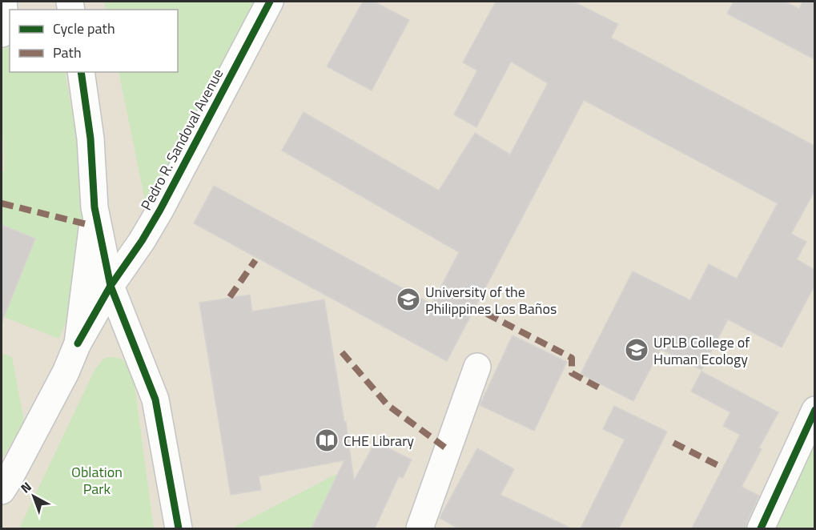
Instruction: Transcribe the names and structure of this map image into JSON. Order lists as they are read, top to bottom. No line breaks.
{"streets":{"street":["Pedro R. Sandoval Avenue"]},"parks":["Oblation Park"],"places":{"school or university":["University of the Philippines Los Baños","UPLB College of Human Ecology"],"library":["CHE Library"]},"legend":["Cycle path","Path"],"north":"top left"}
